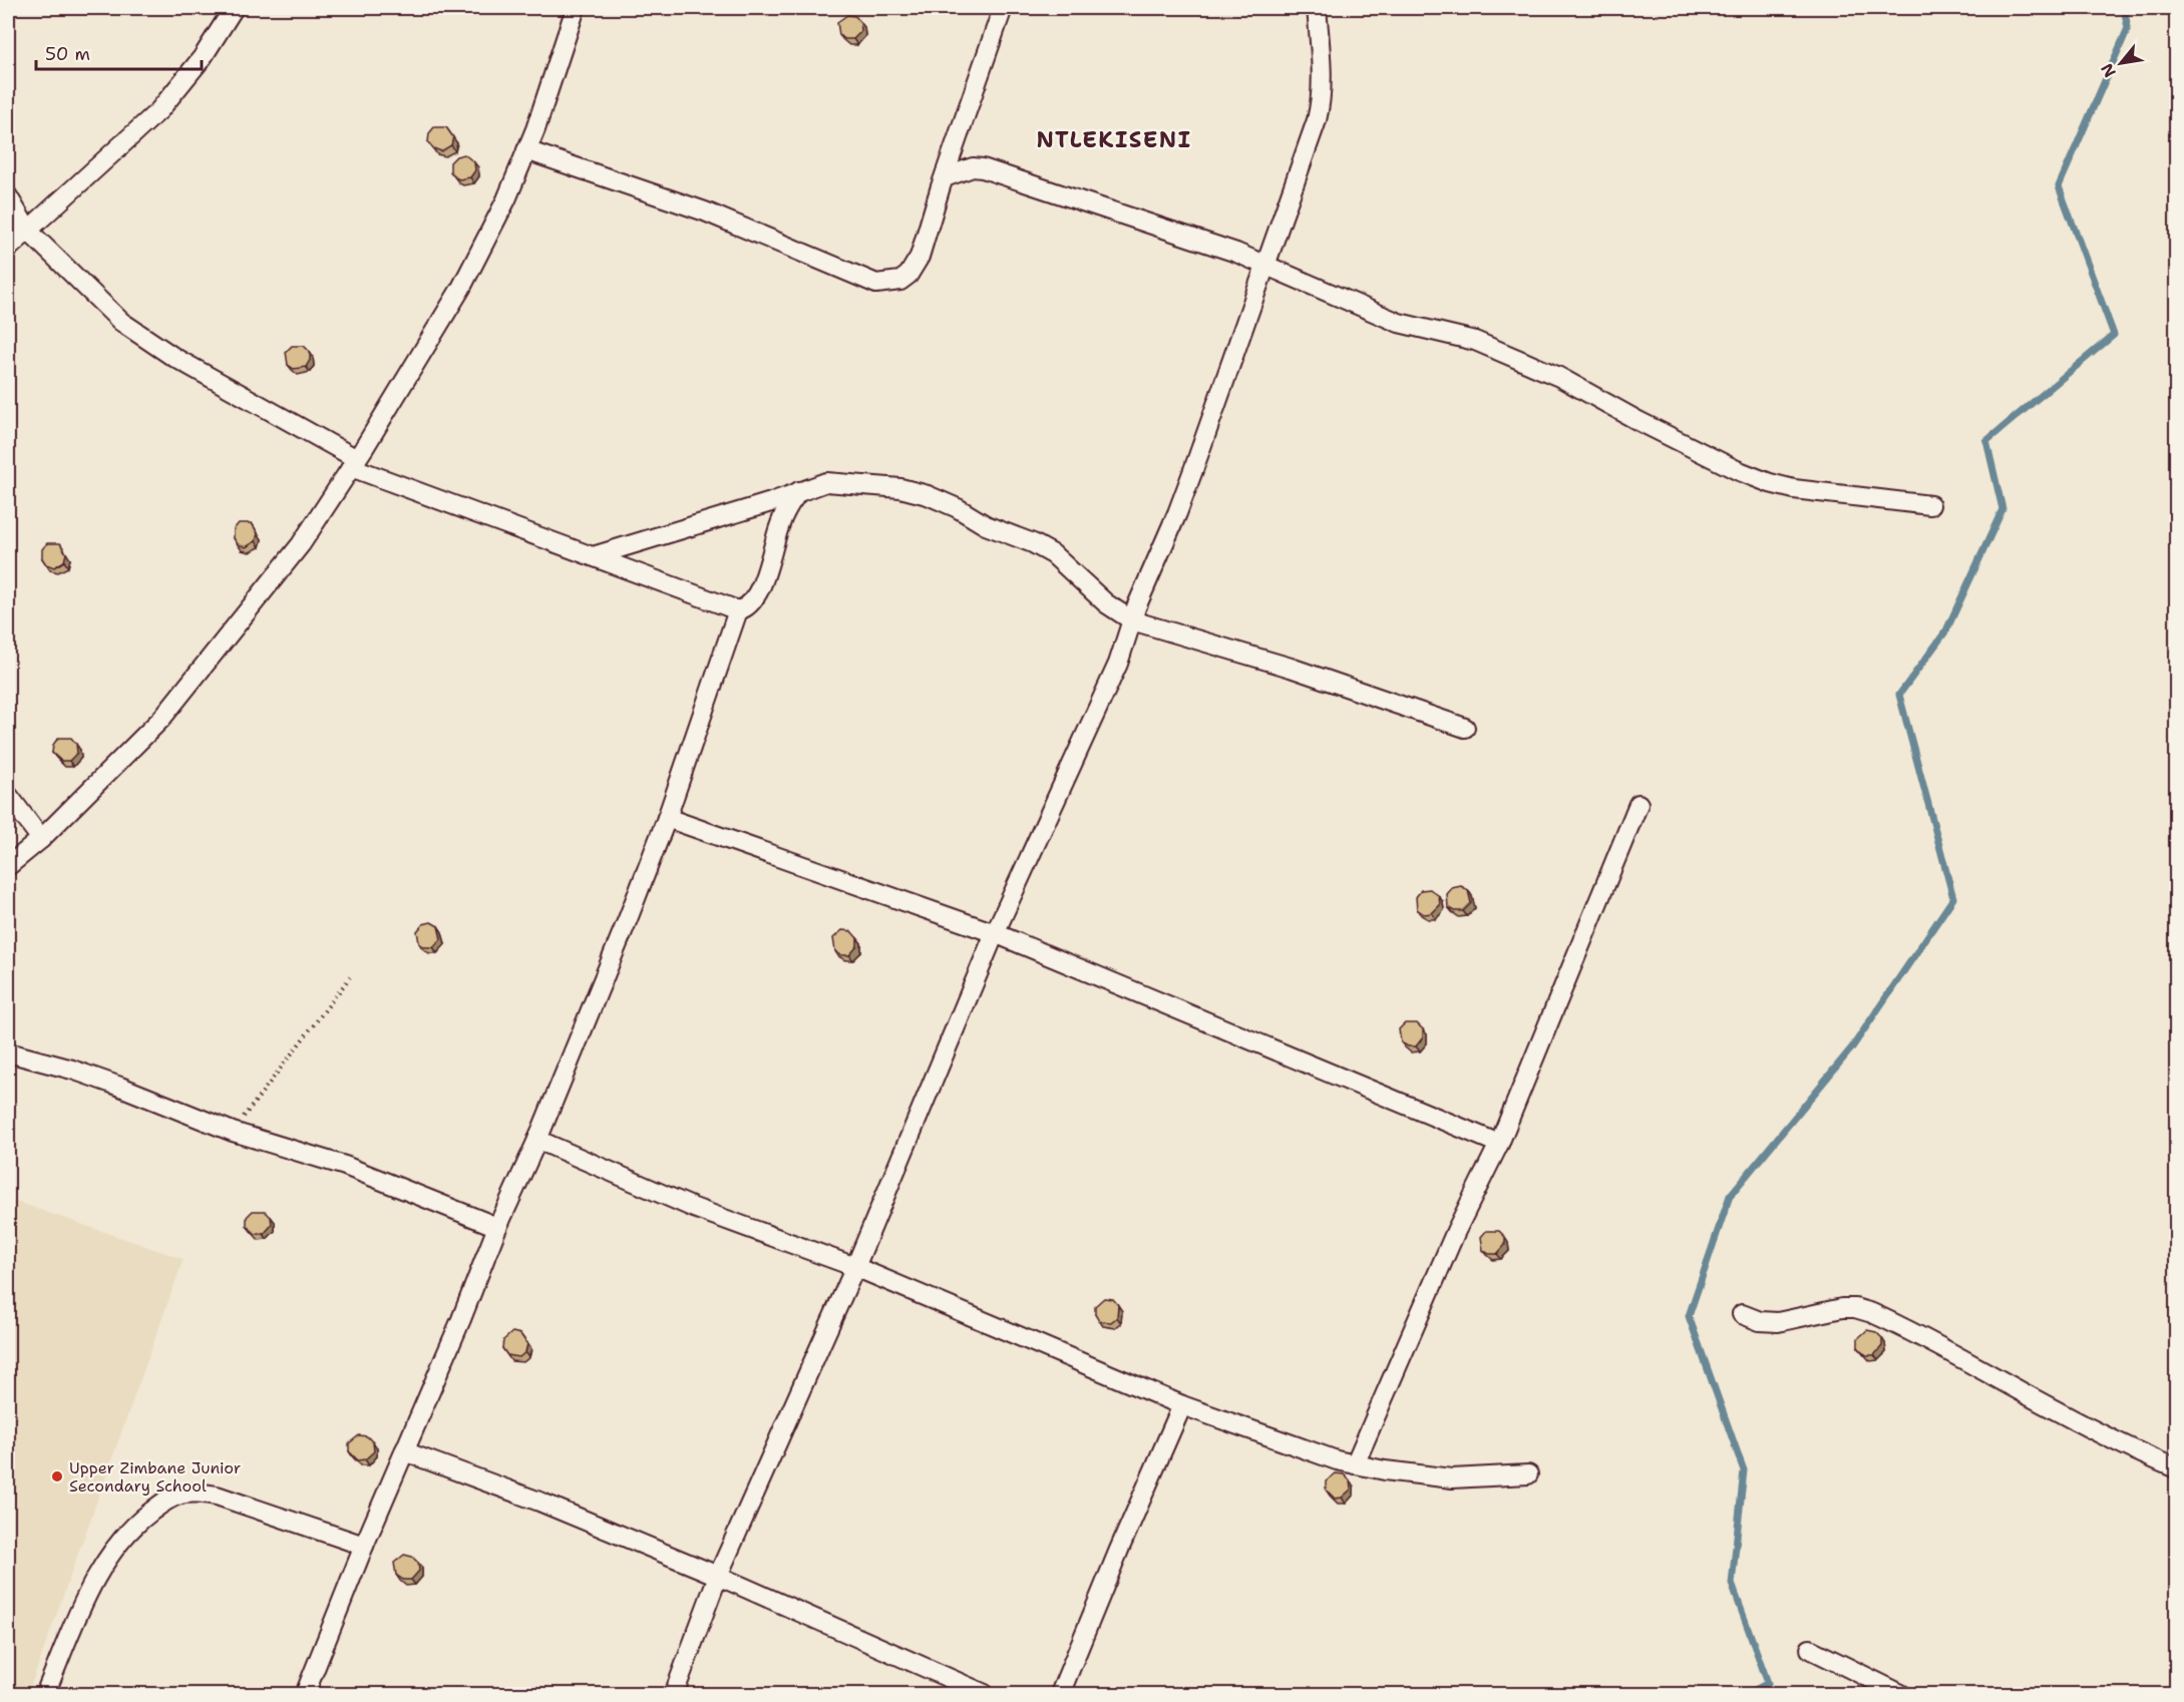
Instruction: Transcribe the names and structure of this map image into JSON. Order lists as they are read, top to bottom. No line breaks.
{"districts":["NTLEKISENI"],"places":["Upper Zimbane Junior Secondary School"],"scale_bar":"50 m","north":"bottom left"}
